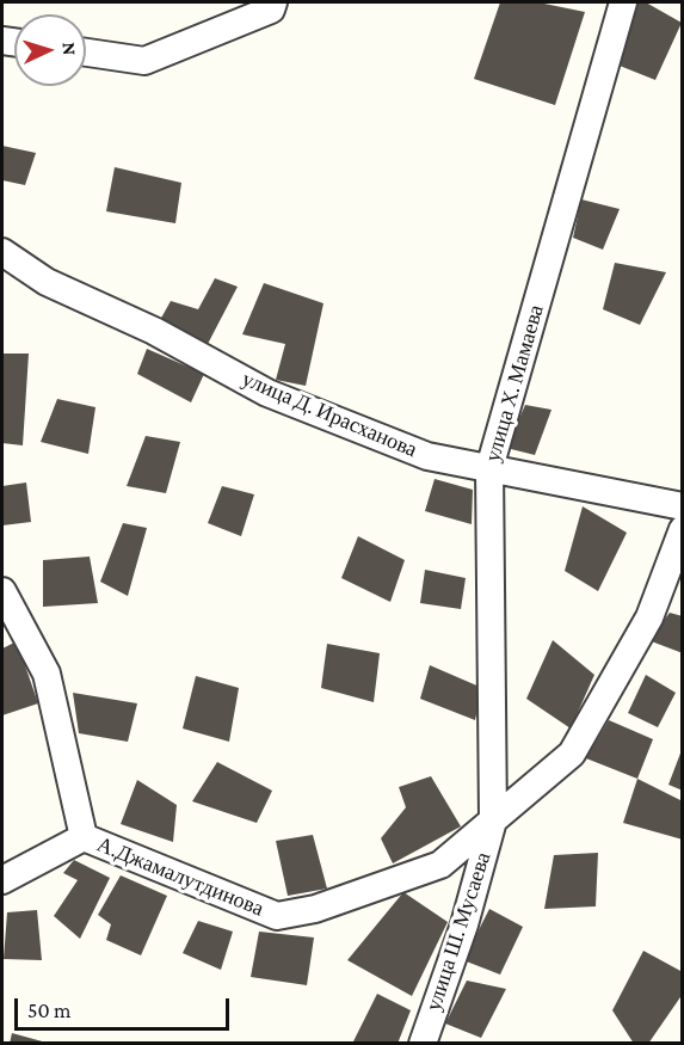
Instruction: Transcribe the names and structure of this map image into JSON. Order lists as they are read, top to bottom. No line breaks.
{"streets":{"street":["улица Х. Мамаева","улица Д. Ирасханова","А.Джамалутдинова","улица Ш. Мусаева"]},"crossings":[["улица Х. Мамаева","улица Д. Ирасханова"],["улица Х. Мамаева","А.Джамалутдинова"],["улица Х. Мамаева","улица Ш. Мусаева"],["А.Джамалутдинова","улица Ш. Мусаева"]],"scale_bar":"50 m","north":"right"}
